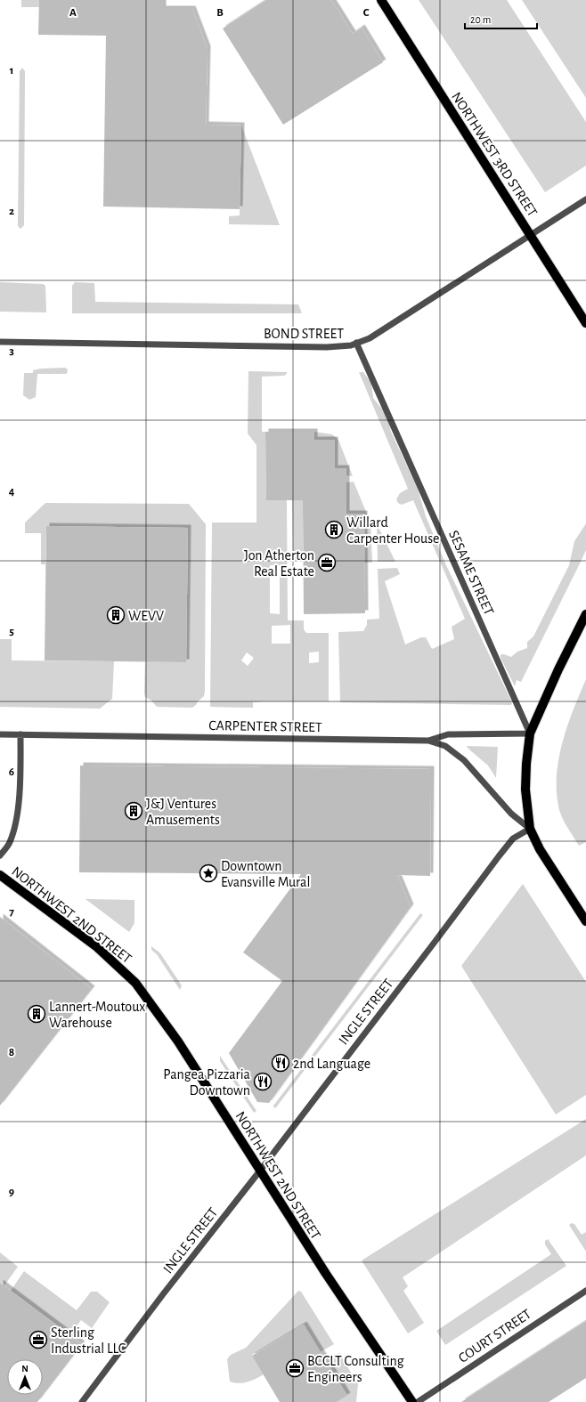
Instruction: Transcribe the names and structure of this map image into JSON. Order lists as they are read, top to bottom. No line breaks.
{"streets":{"main road":["NORTHWEST 3RD STREET","NORTHWEST 2ND STREET"],"street":["BOND STREET","SESAME STREET","CARPENTER STREET","INGLE STREET","COURT STREET"]},"crossings":[["NORTHWEST 3RD STREET","BOND STREET"],["BOND STREET","SESAME STREET"],["SESAME STREET","CARPENTER STREET"],["NORTHWEST 2ND STREET","INGLE STREET"]],"places":{"building":["Willard Carpenter House","WEVV","J&J Ventures Amusements","Lannert-Moutoux Warehouse"],"office":["Jon Atherton Real Estate","Sterling Industrial LLC","BCCLT Consulting Engineers"],"place":["Downtown Evansville Mural"],"restaurant":["2nd Language","Pangea Pizzaria Downtown"]},"scale_bar":"20 m","north":"top","grid":{"columns":["A","B","C"],"rows":["1","2","3","4","5","6","7","8","9"]}}
